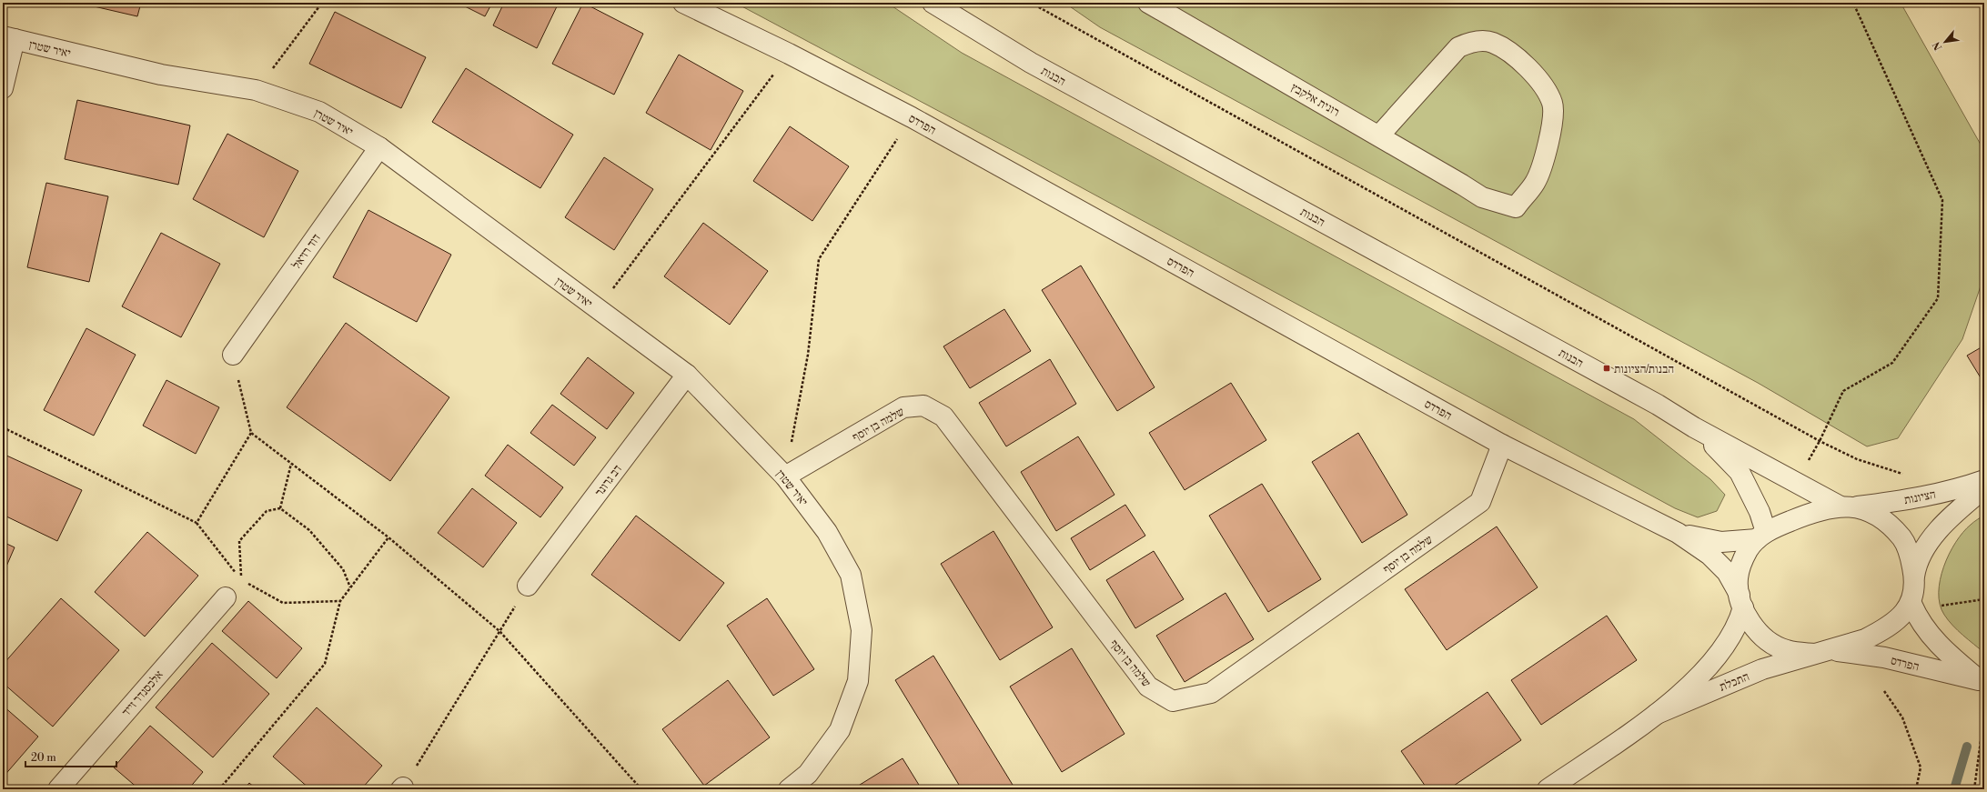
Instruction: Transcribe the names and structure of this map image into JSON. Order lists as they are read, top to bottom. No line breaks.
{"streets":{"street":["יאיר שטרן","הבנות","רונית אלקבץ","הפרדס","דוד רזיאל","שלמה בן יוסף","דב גרונר","הציונות","התכלת","אלכסנדר זייד"]},"crossings":[["יאיר שטרן","דוד רזיאל"],["יאיר שטרן","שלמה בן יוסף"],["יאיר שטרן","דב גרונר"],["הבנות","הפרדס"],["הבנות","הציונות"],["הפרדס","שלמה בן יוסף"],["הפרדס","הציונות"],["הפרדס","התכלת"]],"places":{"transit":["הבנות/הציונות"]},"scale_bar":"20 m","north":"bottom left"}
